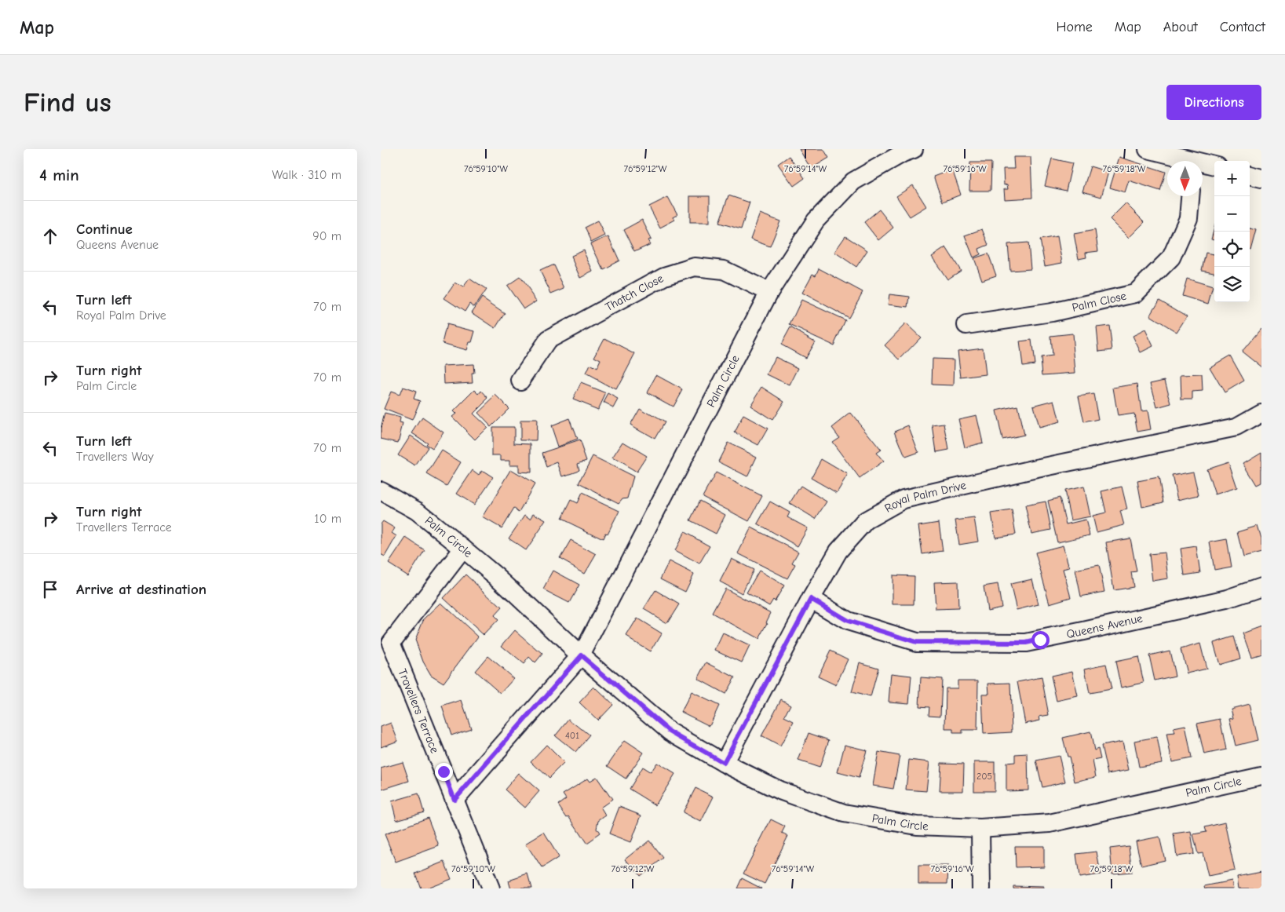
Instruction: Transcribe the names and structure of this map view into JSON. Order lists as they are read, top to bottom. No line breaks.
{"streets":{"street":["Thatch Close","Palm Close","Palm Circle","Royal Palm Drive","Queens Avenue","Travellers Terrace"]},"crossings":[["Thatch Close","Palm Circle"],["Palm Circle","Royal Palm Drive"],["Palm Circle","Travellers Terrace"],["Royal Palm Drive","Queens Avenue"]],"house_numbers":["401","205"],"north":"bottom","page":{"header":"Map","nav":["Home","Map","About","Contact"],"buttons":"Directions","title":"Find us","heading":["4 min","Walk · 310 m"],"map_buttons":["+","−"],"list":[["Continue","Queens Avenue","90 m"],["Turn left","Royal Palm Drive","70 m"],["Turn right","Palm Circle","70 m"],["Turn left","Travellers Way","70 m"],["Turn right","Travellers Terrace","10 m"],"Arrive at destination"]},"coordinates":["76°59'10\"W","76°59'12\"W","76°59'14\"W","76°59'16\"W","76°59'18\"W"]}
